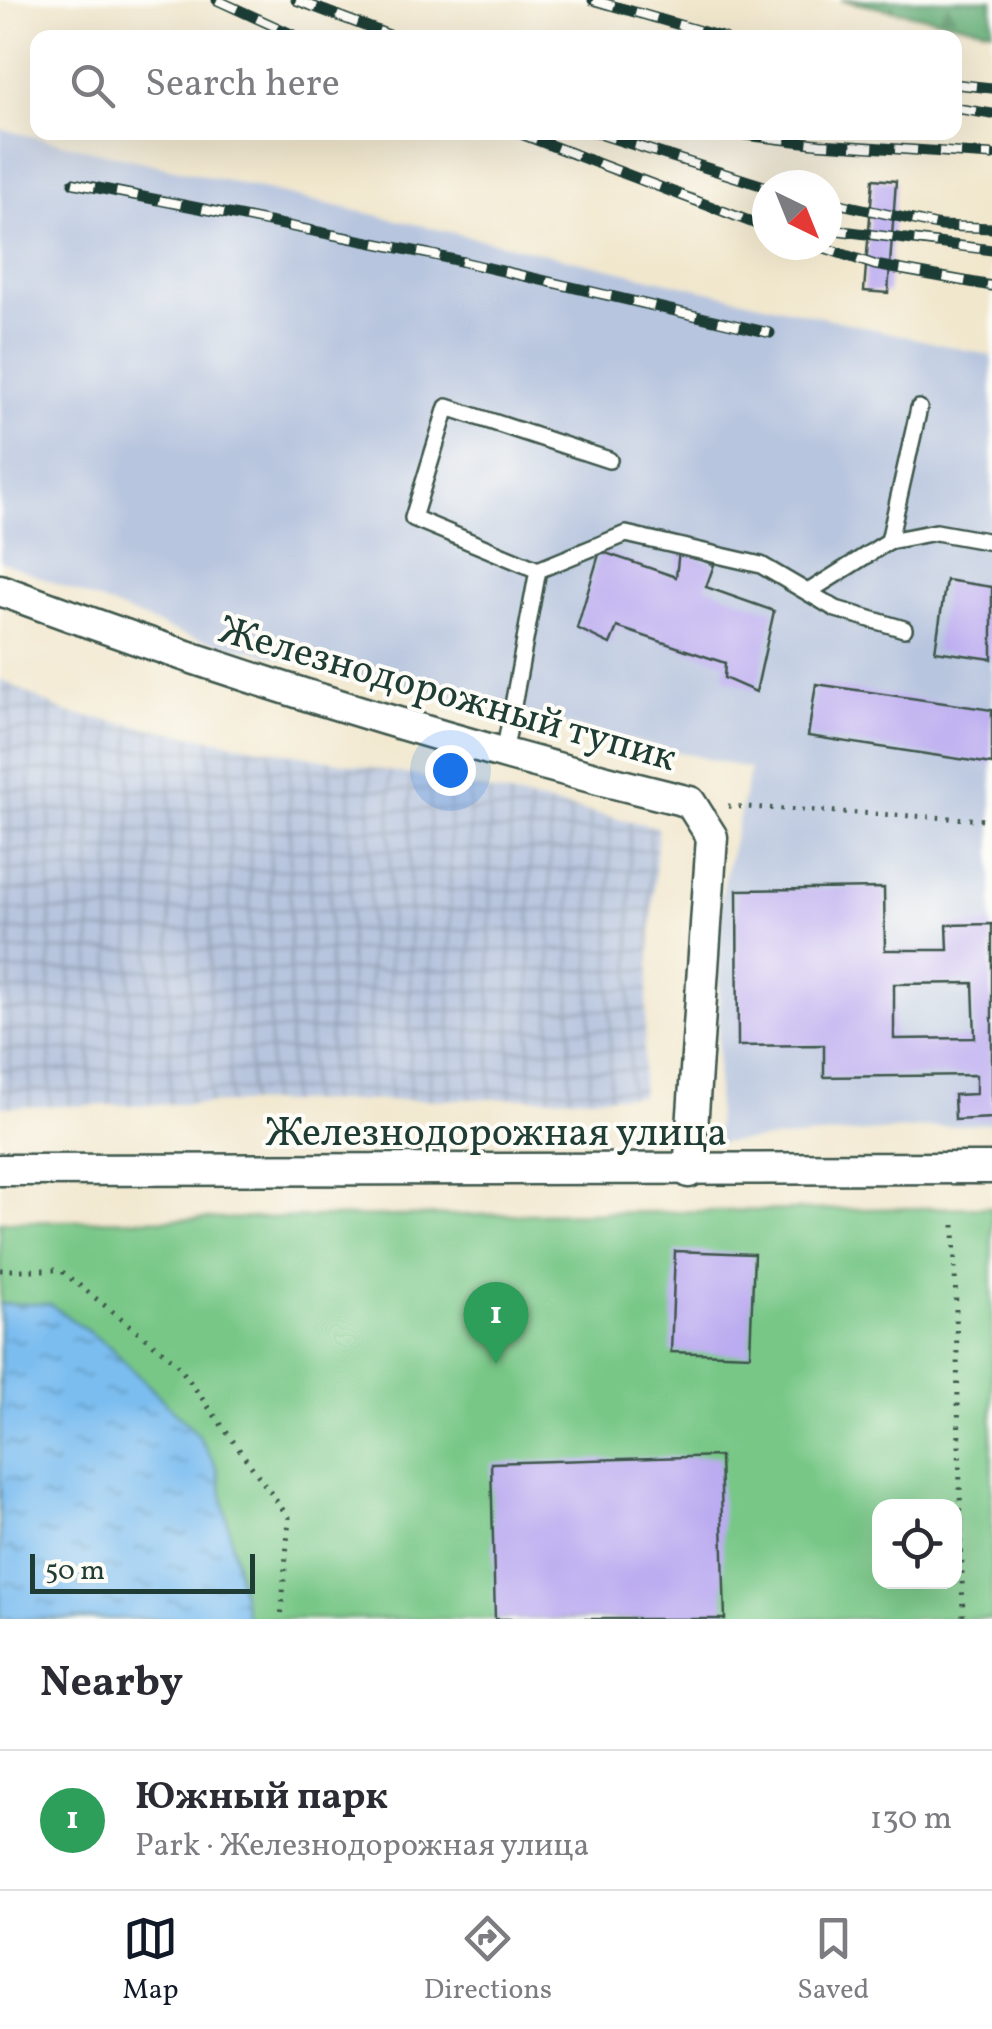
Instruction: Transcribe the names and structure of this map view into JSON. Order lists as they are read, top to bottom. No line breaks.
{"streets":{"street":["Железнодорожный тупик","Железнодорожная улица"]},"crossings":[["Железнодорожный тупик","Железнодорожная улица"]],"scale_bar":"50 m","north":"bottom right","page":{"search":"Search here","pins":"1","scale":"50 m","heading":"Nearby","list":[{"mark":"1","name":"Южный парк","note":"Park · Железнодорожная улица","value":"130 m"}],"nav":["Map","Directions","Saved"]}}
